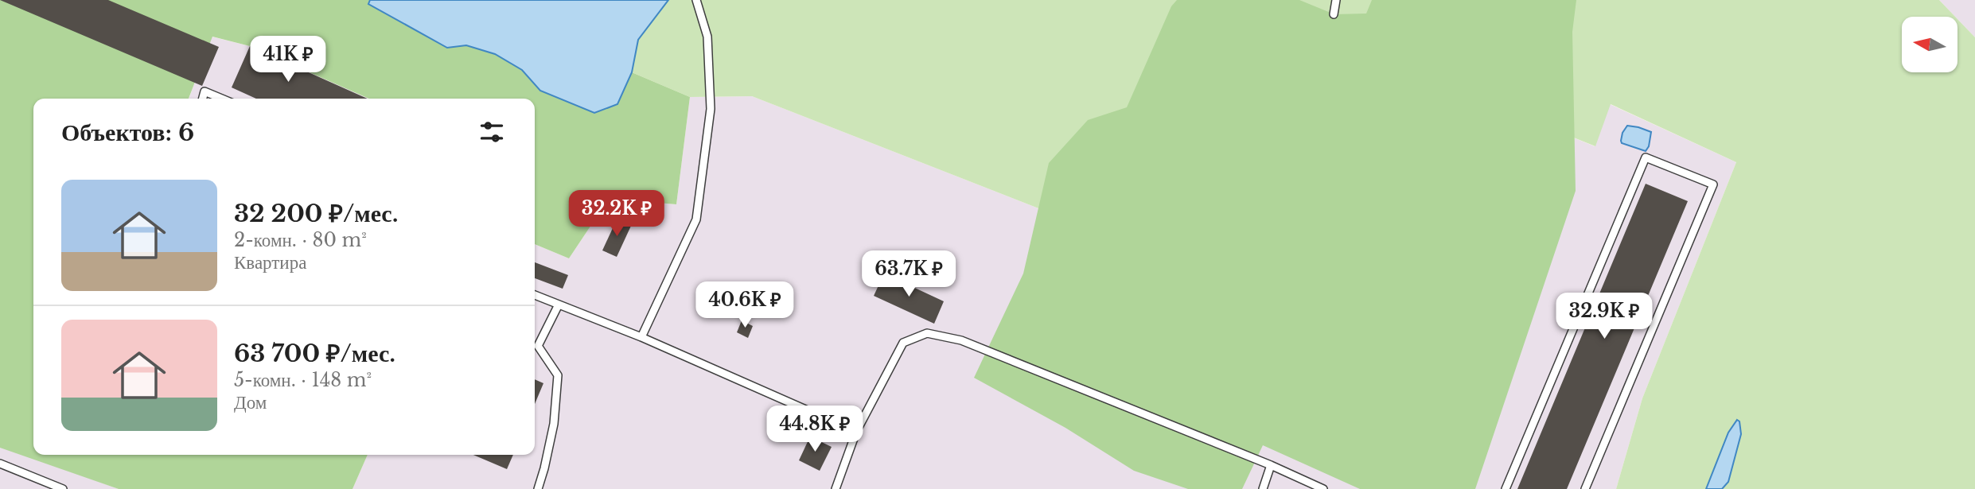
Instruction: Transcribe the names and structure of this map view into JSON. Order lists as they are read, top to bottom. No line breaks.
{"north":"left","page":{"price":["41K ₽","32.2K ₽","63.7K ₽","40.6K ₽","32.9K ₽","44.8K ₽"],"heading":"Объектов: 6","list":[{"name":"32 200 ₽/мес.","note":"2-комн. · 80 m² · Квартира"},{"name":"63 700 ₽/мес.","note":"5-комн. · 148 m² · Дом"}]}}
